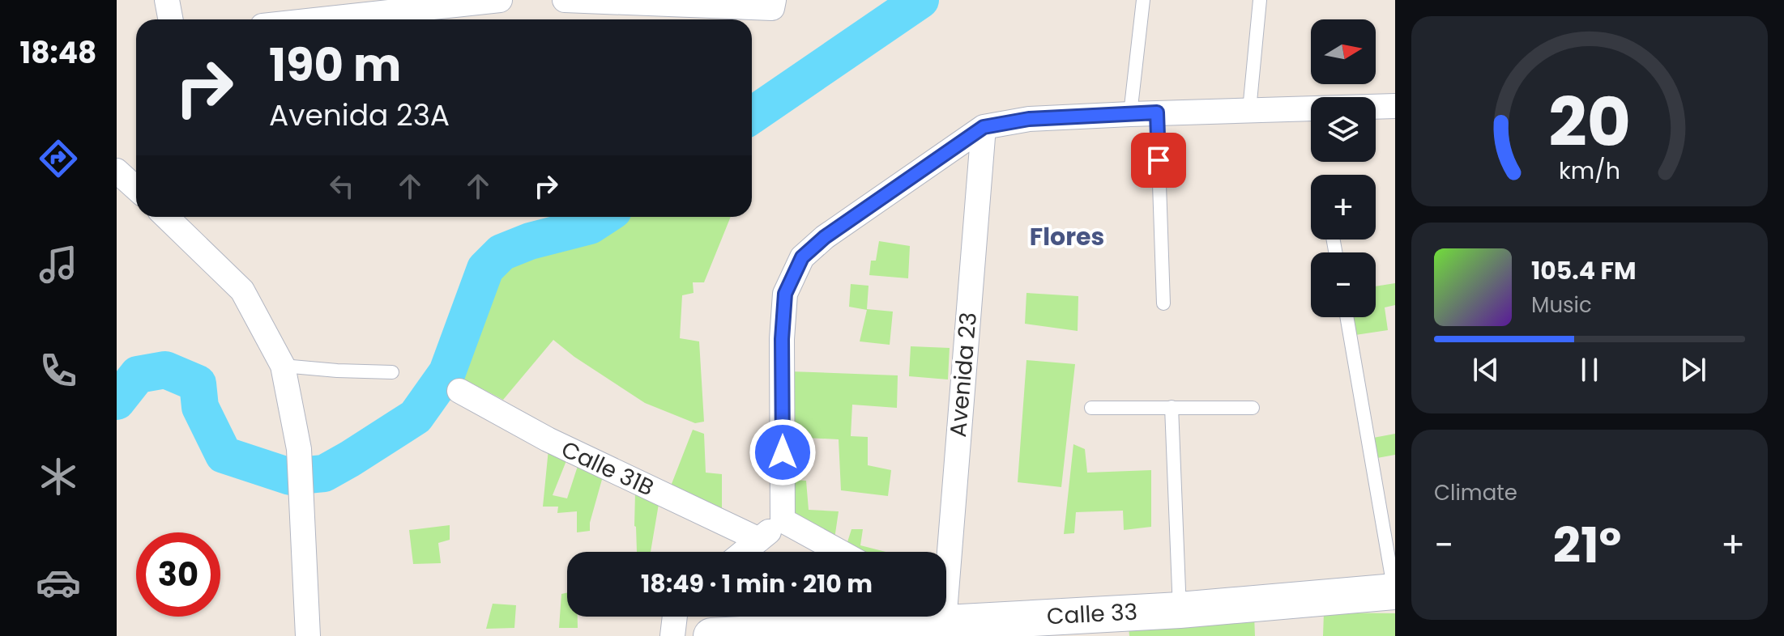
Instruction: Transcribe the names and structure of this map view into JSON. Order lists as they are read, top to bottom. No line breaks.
{"streets":{"main road":["Calle 33"],"street":["Avenida 23","Calle 31B"]},"crossings":[["Avenida 23","Calle 33"]],"districts":["Flores"],"north":"right","page":{"tabs":"18:48","map_buttons":["+","−"],"turn":["190 m","Avenida 23A"],"song":["105.4 FM","Music"],"tile":"Climate","heat":["−","21°","+"],"limit":"30","trip":"18:49 · 1 min · 210 m","gauge":["20","km/h"]}}
